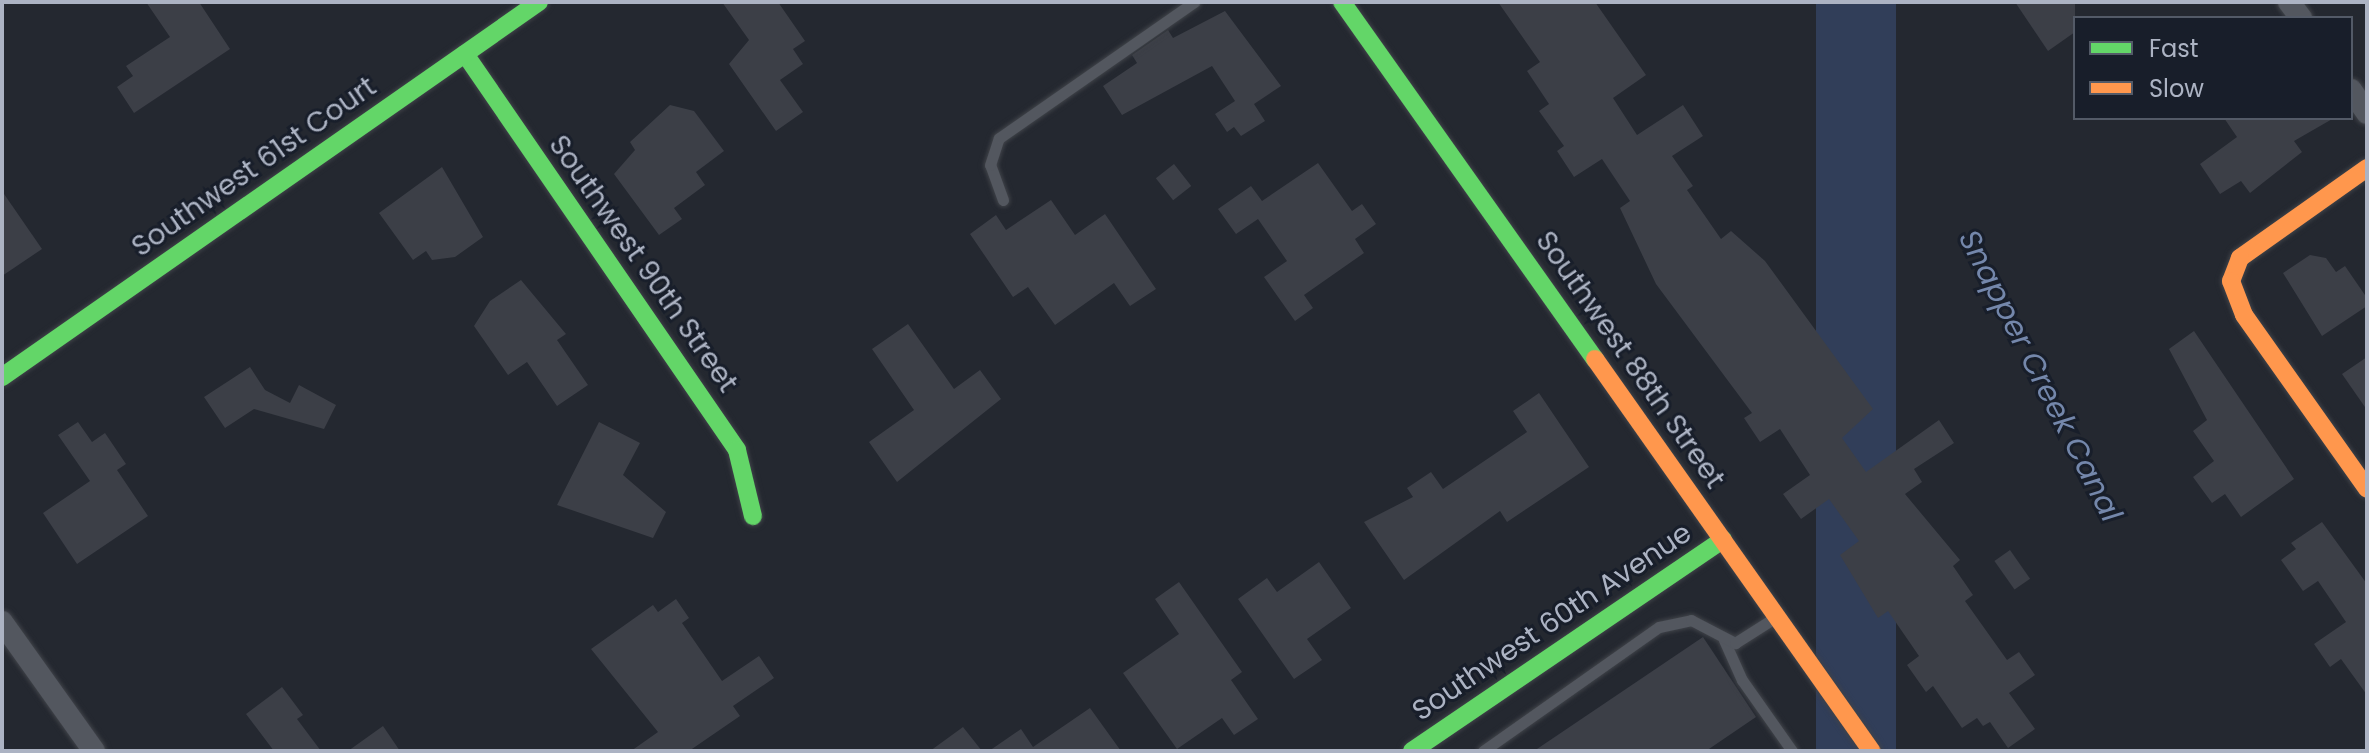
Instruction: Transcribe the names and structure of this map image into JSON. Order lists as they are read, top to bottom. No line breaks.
{"streets":{"street":["Southwest 61st Court","Southwest 90th Street","Southwest 88th Street","Southwest 60th Avenue"]},"crossings":[["Southwest 61st Court","Southwest 90th Street"],["Southwest 88th Street","Southwest 60th Avenue"]],"water":["Snapper Creek Canal"],"legend":["Fast","Slow"]}
